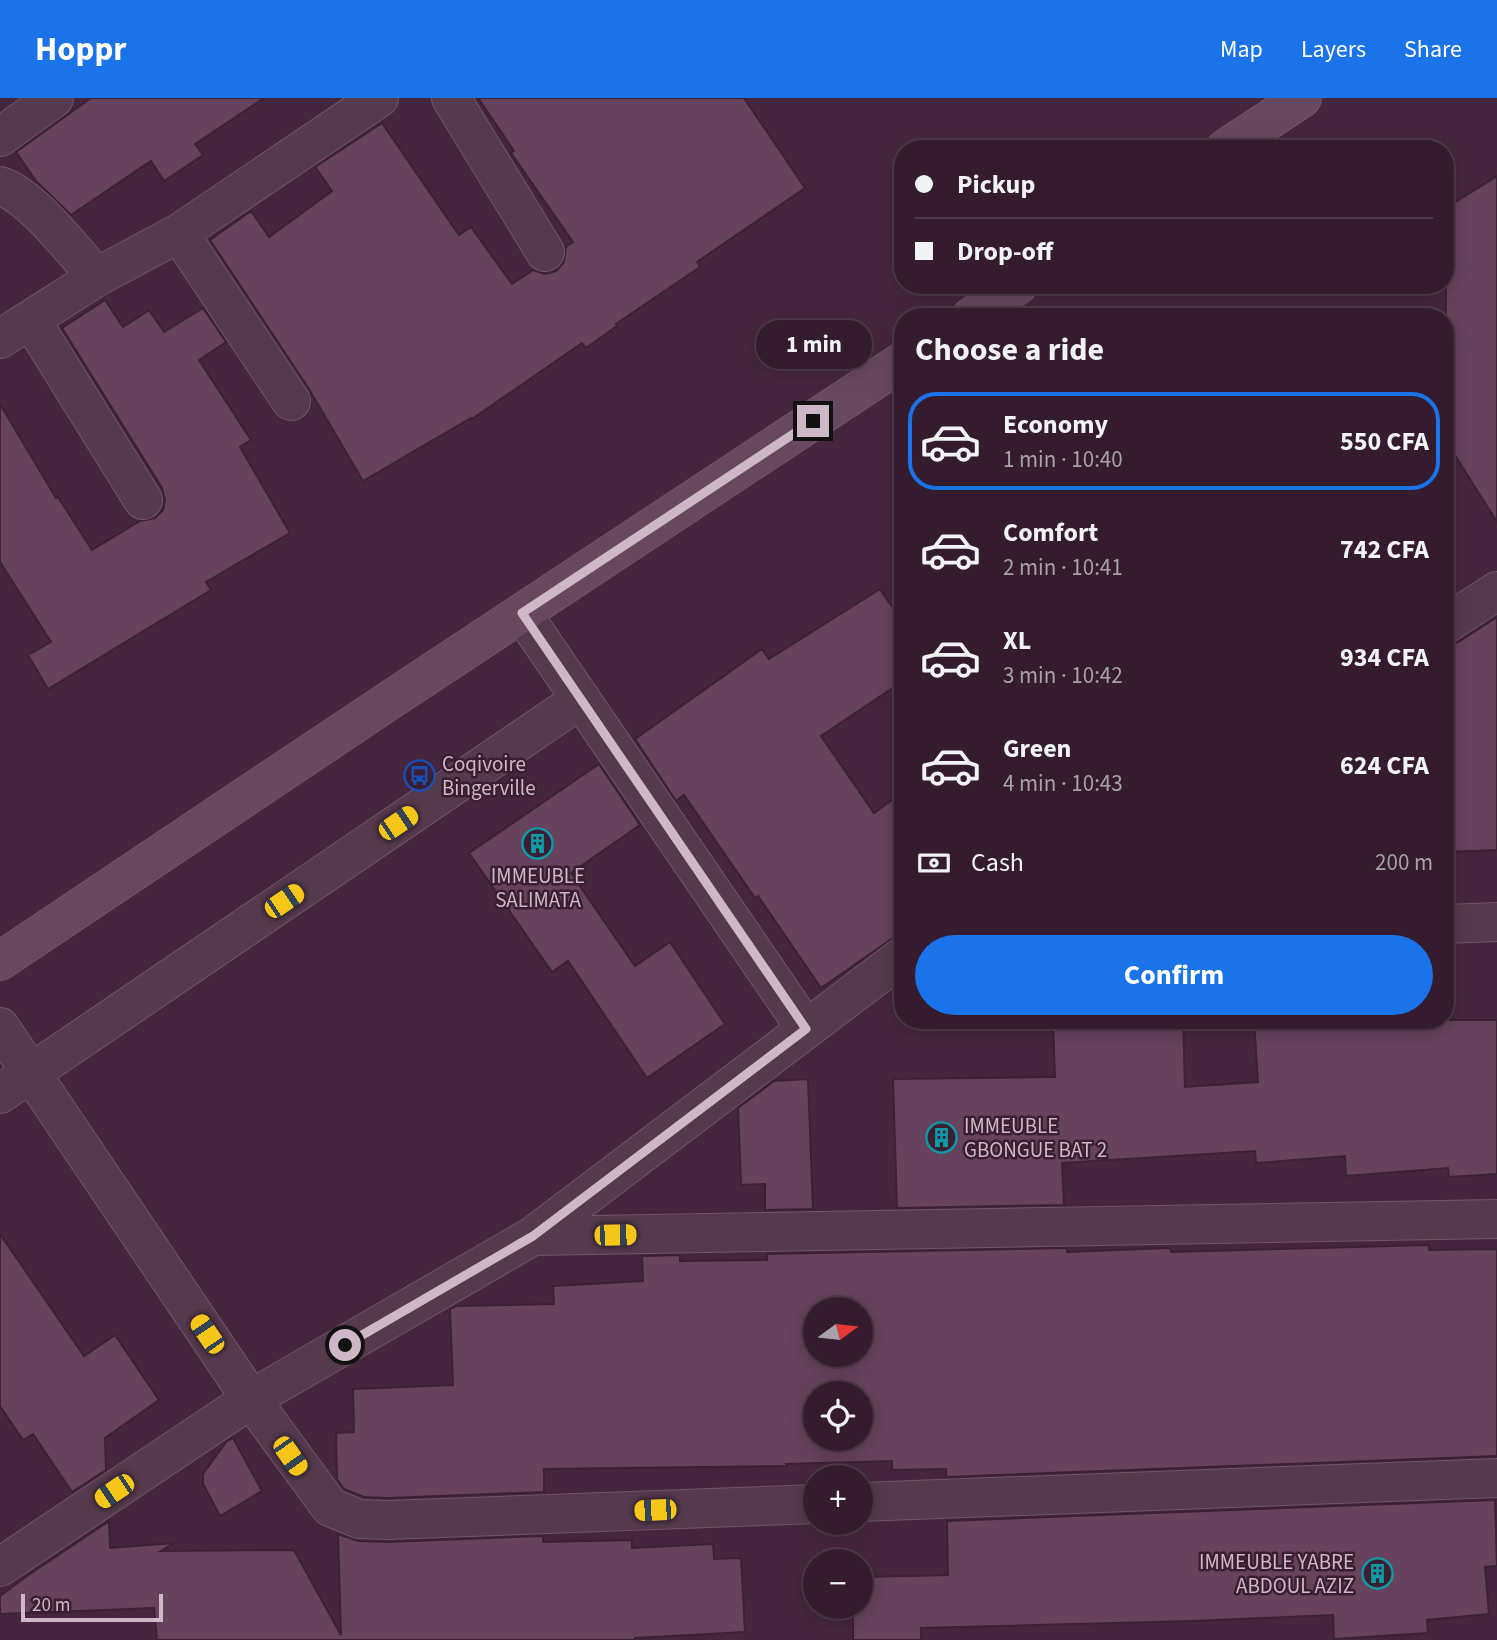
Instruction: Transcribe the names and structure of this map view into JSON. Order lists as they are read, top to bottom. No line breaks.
{"places":{"bus stop":["Coqivoire Bingerville"],"building":["IMMEUBLE SALIMATA","IMMEUBLE GBONGUE BAT 2","IMMEUBLE YABRE ABDOUL AZIZ"]},"scale_bar":"20 m","north":"right","page":{"header":"Hoppr","nav":["Map","Layers","Share"],"banner":["Pickup","Drop-off"],"heading":"Choose a ride","bubble":"1 min","list":[{"name":"Economy","note":"1 min · 10:40","value":"550 CFA"},{"name":"Comfort","note":"2 min · 10:41","value":"742 CFA"},{"name":"XL","note":"3 min · 10:42","value":"934 CFA"},{"name":"Green","note":"4 min · 10:43","value":"624 CFA"}],"pay":["Cash","200 m"],"buttons":"Confirm","map_buttons":["+","−"],"scale":"20 m"}}
